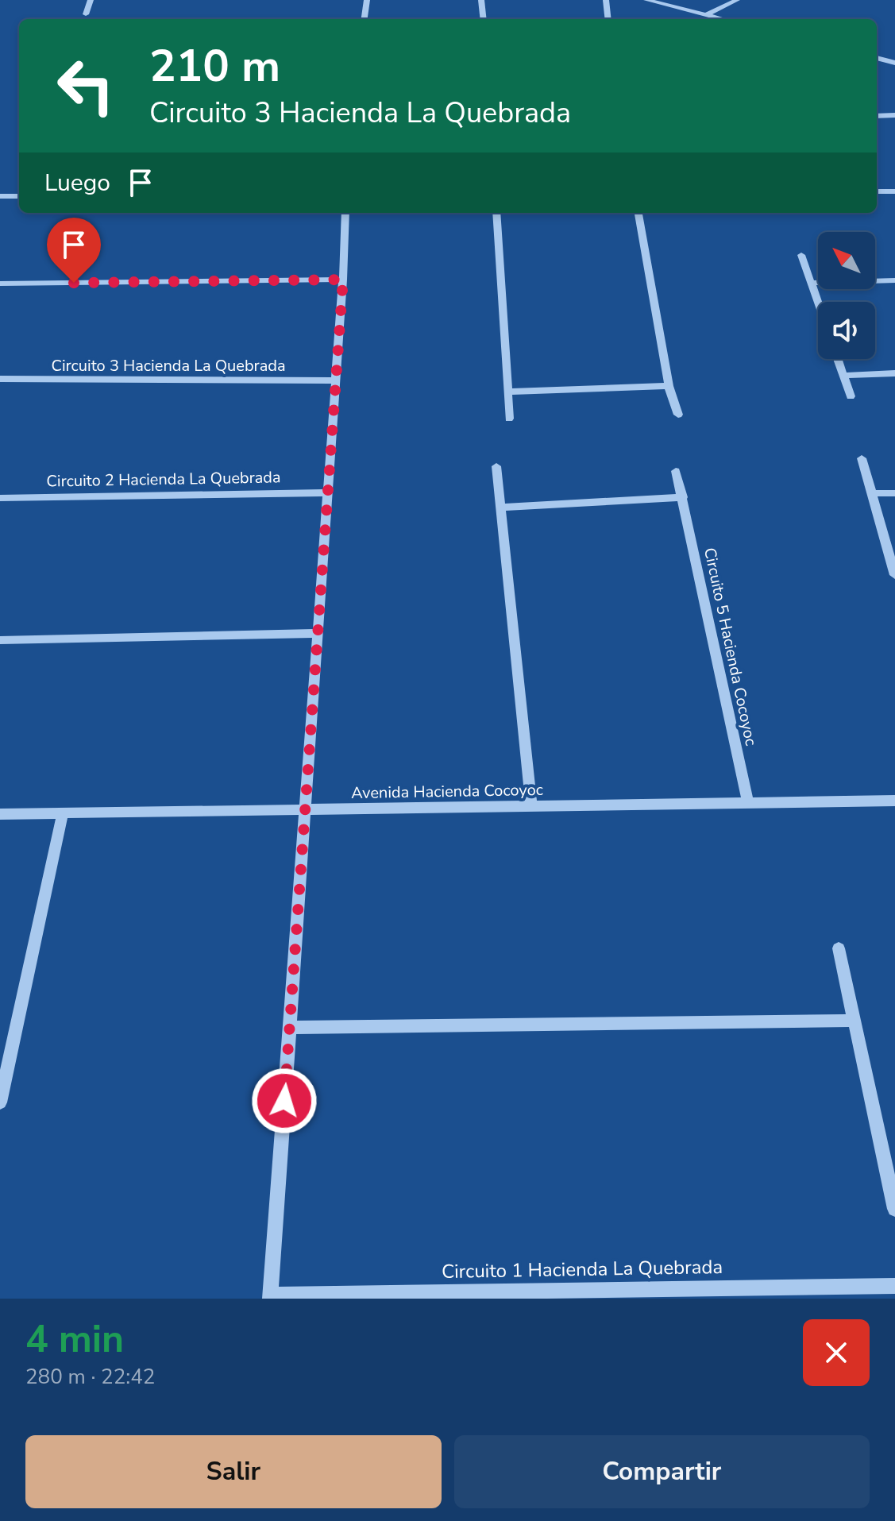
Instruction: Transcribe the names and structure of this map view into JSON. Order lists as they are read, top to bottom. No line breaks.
{"streets":{"street":["Circuito 3 Hacienda La Quebrada","Circuito 2 Hacienda La Quebrada","Circuito 5 Hacienda Cocoyoc","Avenida Hacienda Cocoyoc","Circuito 1 Hacienda La Quebrada"]},"crossings":[["Circuito 5 Hacienda Cocoyoc","Avenida Hacienda Cocoyoc"]],"north":"top left","page":{"turn":["210 m","Circuito 3 Hacienda La Quebrada"],"then":"Luego","heading":["4 min","280 m · 22:42"],"buttons":["Salir","Compartir"]}}
